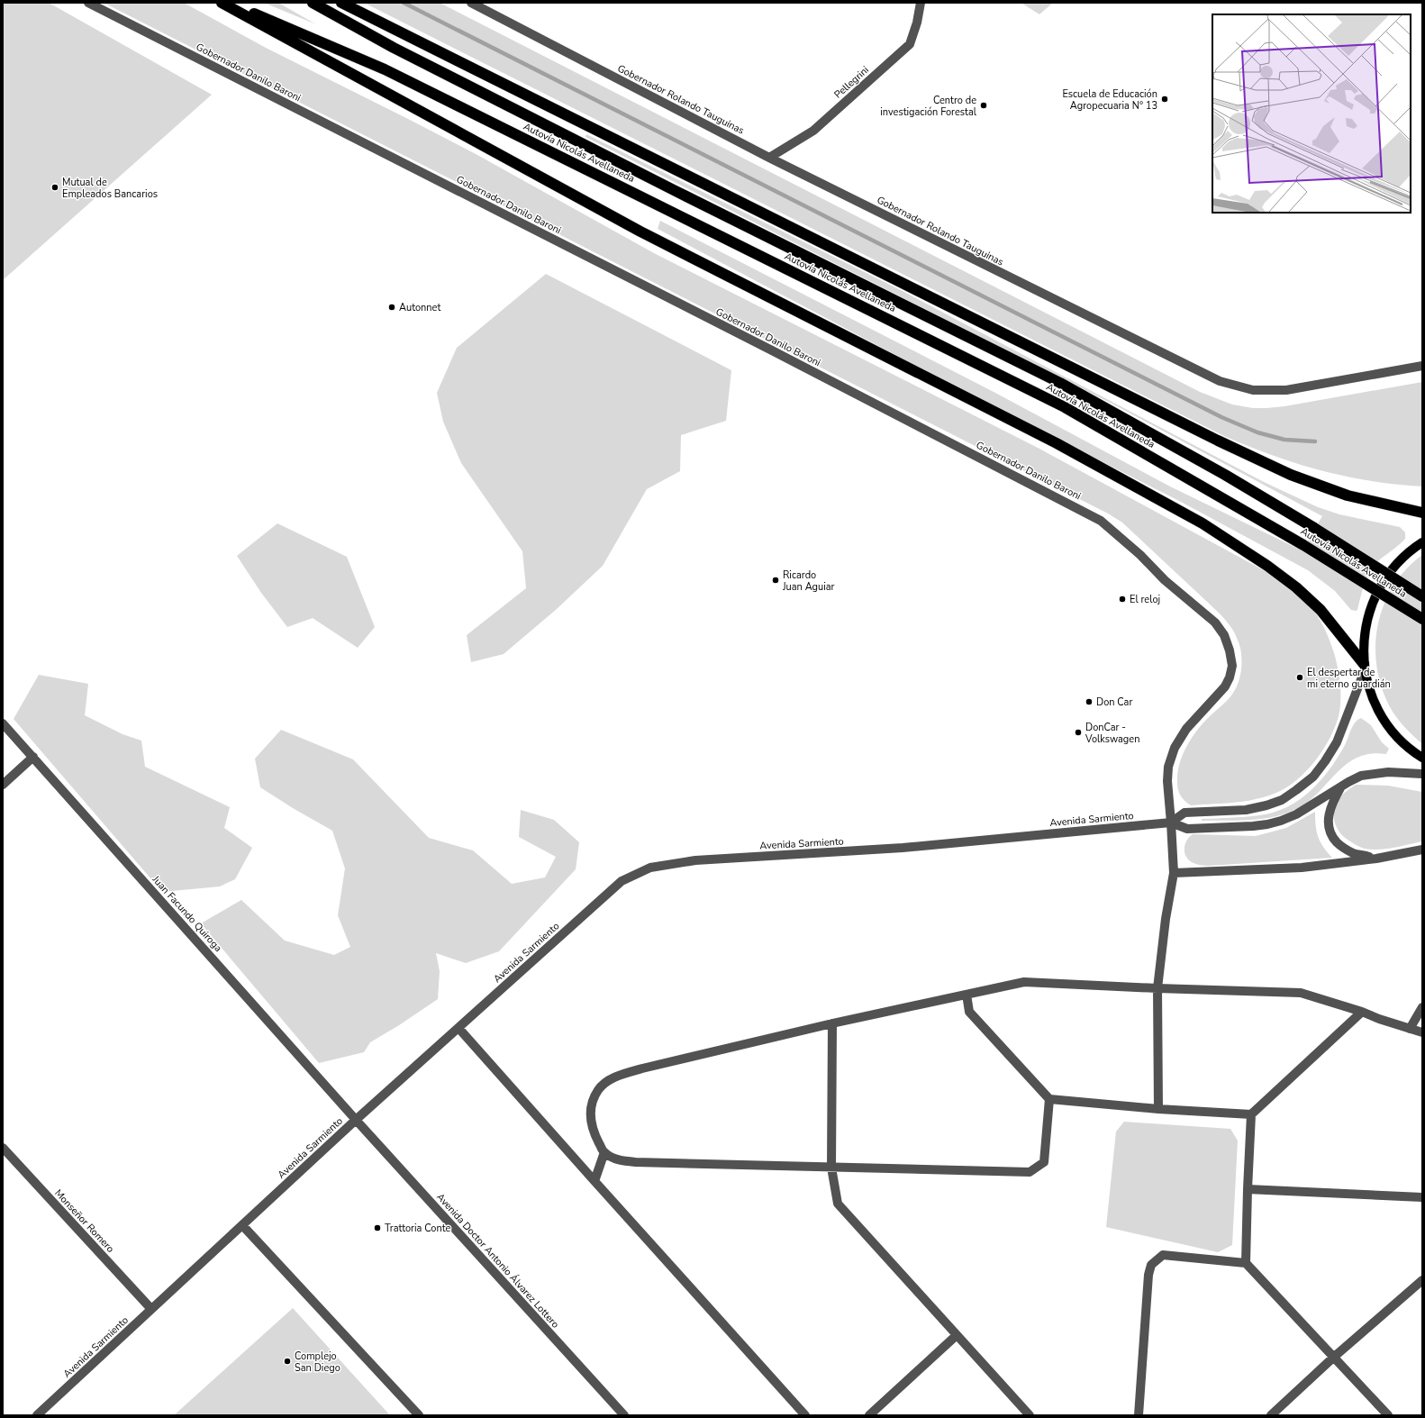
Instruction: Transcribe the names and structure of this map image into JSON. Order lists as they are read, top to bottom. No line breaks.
{"streets":{"highway":["Autovía Nicolás Avellaneda"],"street":["Gobernador Danilo Baroni","Pellegrini","Gobernador Rolando Tauguinas","Avenida Sarmiento","Juan Facundo Quiroga","Monseñor Romero","Avenida Doctor Antonio Álvarez Lottero"]},"crossings":[["Gobernador Danilo Baroni","Avenida Sarmiento"],["Pellegrini","Gobernador Rolando Tauguinas"],["Avenida Sarmiento","Juan Facundo Quiroga"],["Avenida Sarmiento","Monseñor Romero"],["Avenida Sarmiento","Avenida Doctor Antonio Álvarez Lottero"],["Juan Facundo Quiroga","Avenida Doctor Antonio Álvarez Lottero"]],"places":["Escuela de Educación Agropecuaria N° 13","Centro de investigación Forestal","Mutual de Empleados Bancarios","Autonnet","Ricardo Juan Aguiar","El reloj","El despertar de mi eterno guardián","Don Car","DonCar - Volkswagen","Trattoria Conte","Complejo San Diego"]}
